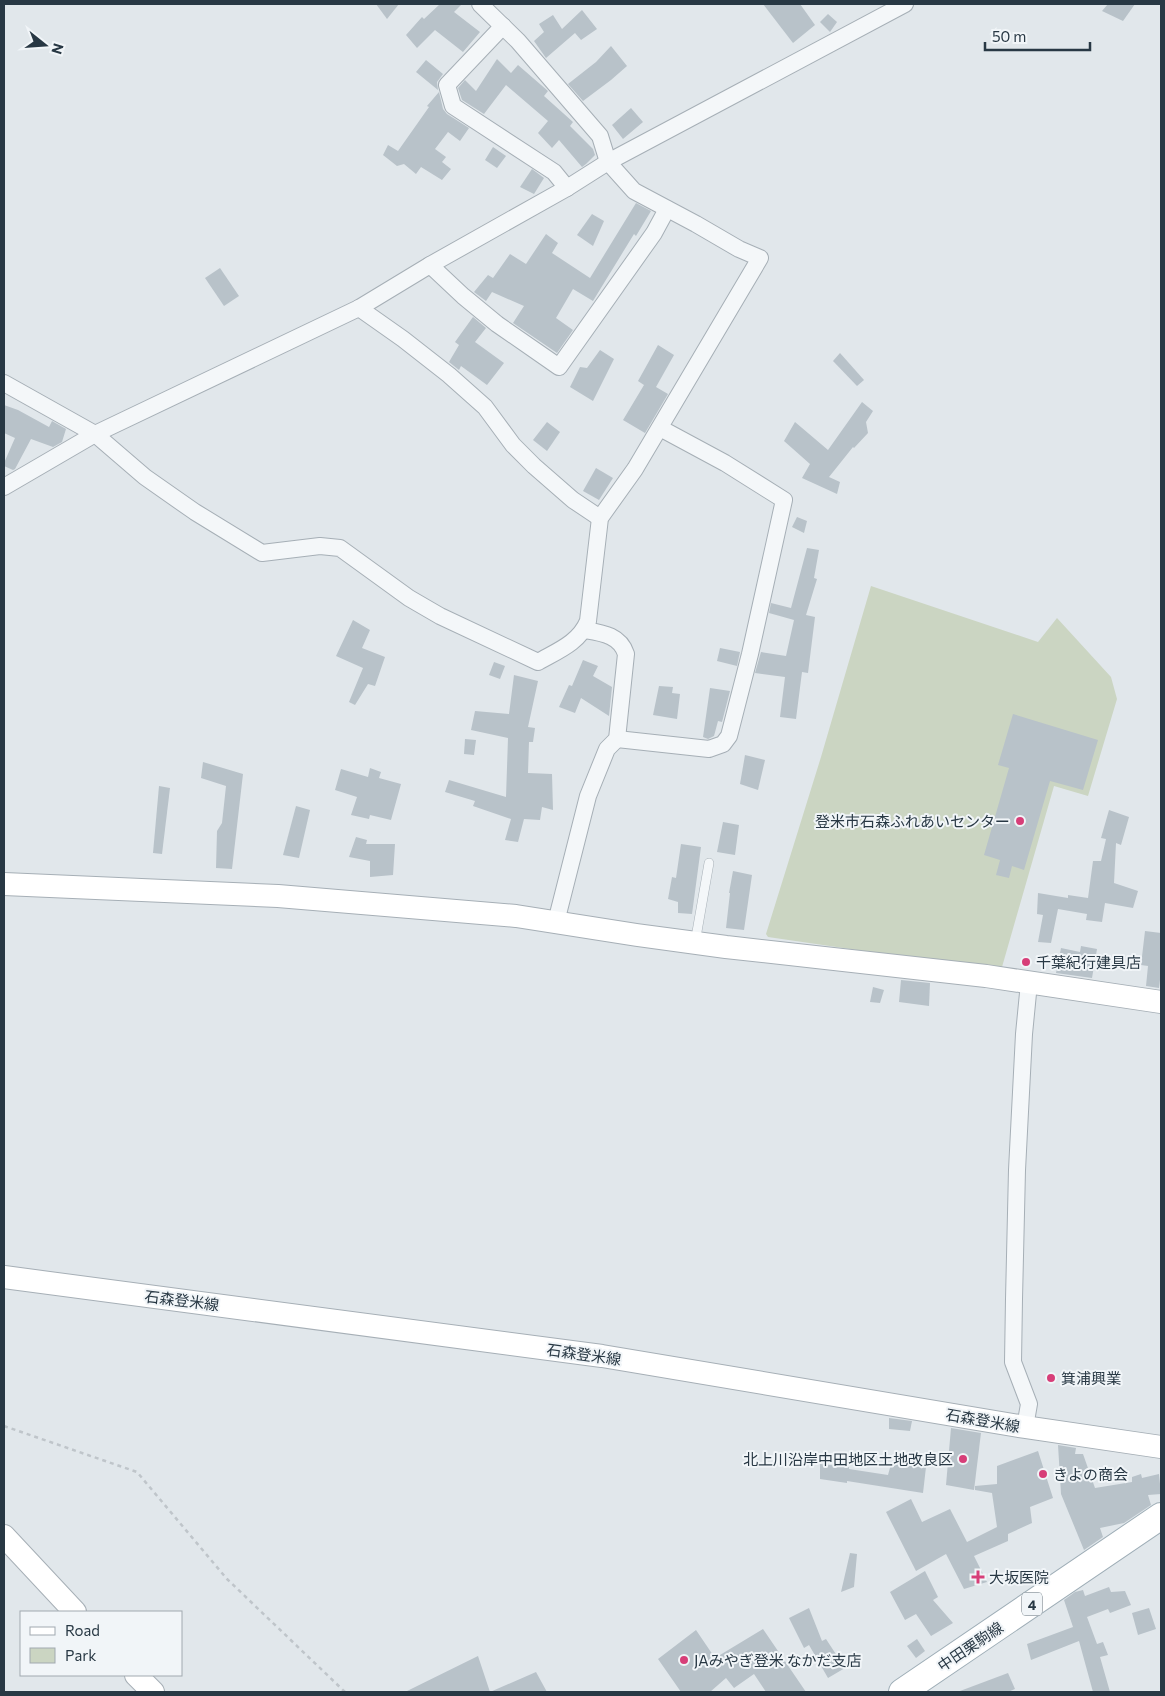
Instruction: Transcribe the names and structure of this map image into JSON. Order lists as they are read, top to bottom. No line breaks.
{"streets":{"main road":["4","中田栗駒線"],"street":["石森登米線"]},"places":{"other":["登米市石森ふれあいセンター","千葉紀行建具店","箕浦興業","北上川沿岸中田地区土地改良区","きよの商会","JAみやぎ登米 なかだ支店"],"health":["大坂医院"]},"legend":["Road","Park"],"scale_bar":"50 m","north":"right"}
